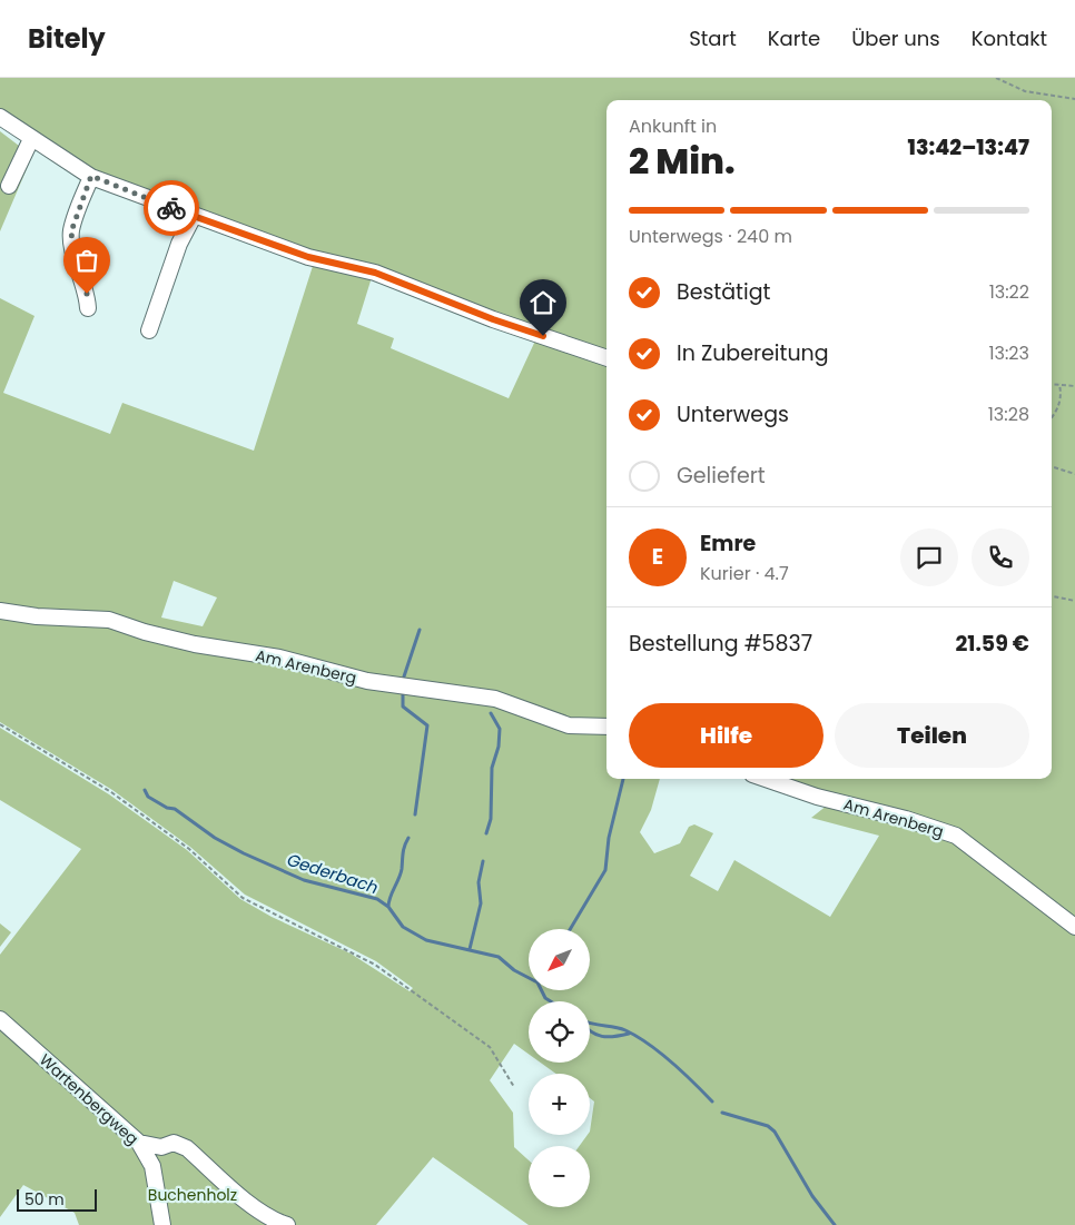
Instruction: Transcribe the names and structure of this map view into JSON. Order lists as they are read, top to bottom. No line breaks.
{"streets":{"street":["Am Arenberg","Wartenbergweg"]},"water":["Gederbach"],"parks":["Buchenholz"],"scale_bar":"50 m","north":"bottom left","page":{"header":"Bitely","nav":["Start","Karte","Über uns","Kontakt"],"heading":["2 Min.","Ankunft in","13:42–13:47"],"panel":["Emre","Kurier · 4.7","Bestellung #5837","21.59 €"],"bar":"Unterwegs · 240 m","list":[["Bestätigt","13:22"],["In Zubereitung","13:23"],["Unterwegs","13:28"],"Geliefert"],"round":"E","buttons":["Hilfe","Teilen"],"map_buttons":["+","−"],"scale":"50 m"}}
